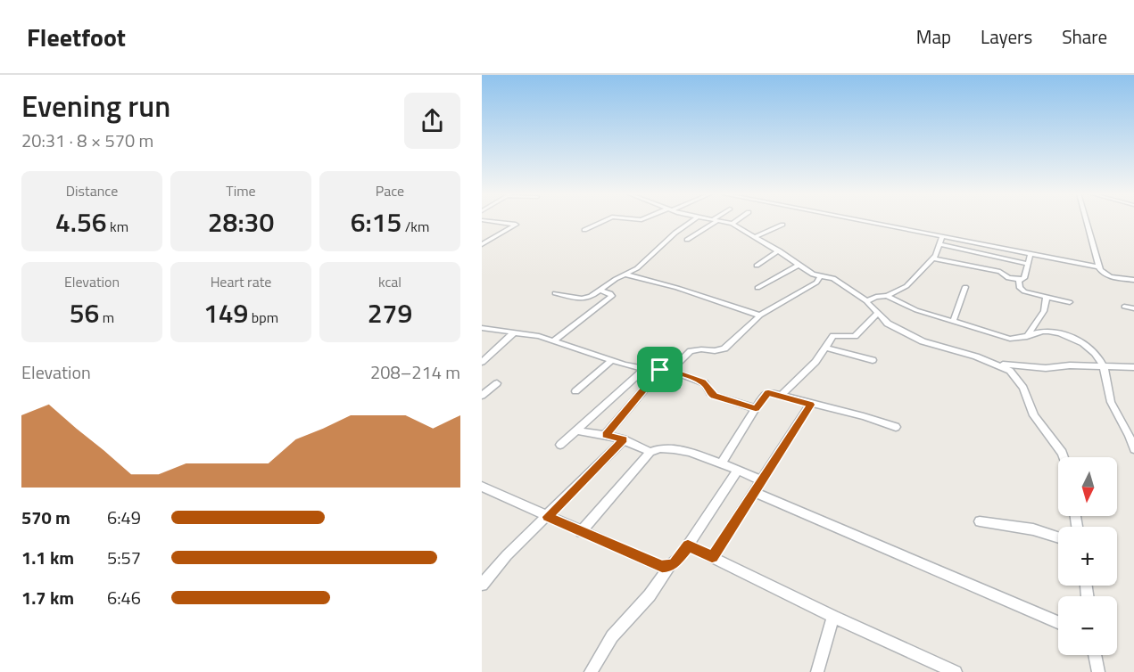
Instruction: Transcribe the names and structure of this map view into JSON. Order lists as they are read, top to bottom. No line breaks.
{"north":"bottom","page":{"header":"Fleetfoot","nav":["Map","Layers","Share"],"heading":["Evening run","20:31 · 8 × 570 m"],"stats":[["Distance","4.56 km"],["Time","28:30"],["Pace","6:15 /km"],["Elevation","56 m"],["Heart rate","149 bpm"],["kcal","279"]],"chart":["Elevation","208–214 m"],"map_buttons":["+","−"],"list":[{"name":"570 m","note":"6:49"},{"name":"1.1 km","note":"5:57"},{"name":"1.7 km","note":"6:46"}]}}
